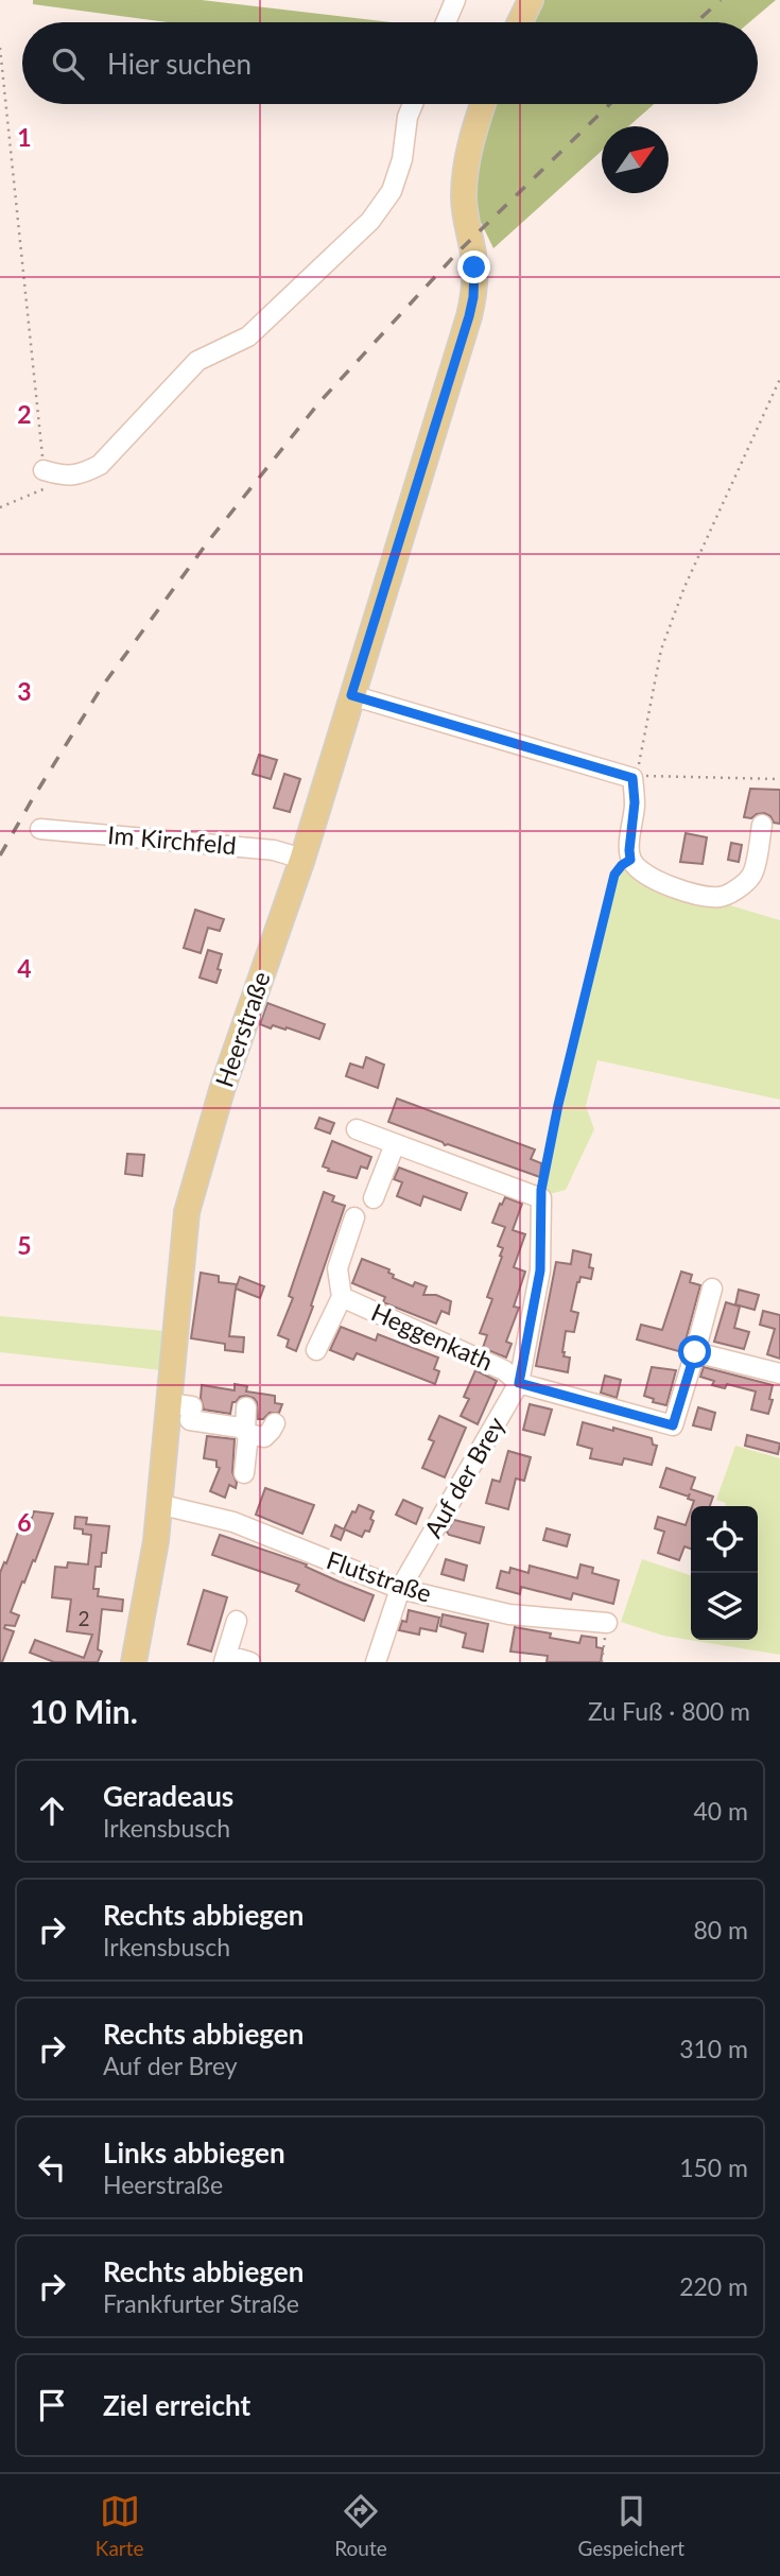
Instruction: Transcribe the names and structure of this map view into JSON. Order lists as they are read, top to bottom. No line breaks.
{"streets":{"main road":["Heerstraße"],"street":["Im Kirchfeld","Heggenkath","Auf der Brey","Flutstraße"]},"crossings":[["Im Kirchfeld","Heerstraße"],["Heerstraße","Flutstraße"],["Heggenkath","Auf der Brey"],["Auf der Brey","Flutstraße"]],"house_numbers":["2"],"north":"top right","page":{"search":"Hier suchen","heading":["10 Min.","Zu Fuß · 800 m"],"list":[["Geradeaus","Irkensbusch","40 m"],["Rechts abbiegen","Irkensbusch","80 m"],["Rechts abbiegen","Auf der Brey","310 m"],["Links abbiegen","Heerstraße","150 m"],["Rechts abbiegen","Frankfurter Straße","220 m"],"Ziel erreicht"],"nav":["Karte","Route","Gespeichert"]},"grid":{"rows":["1","2","3","4","5","6"]}}
